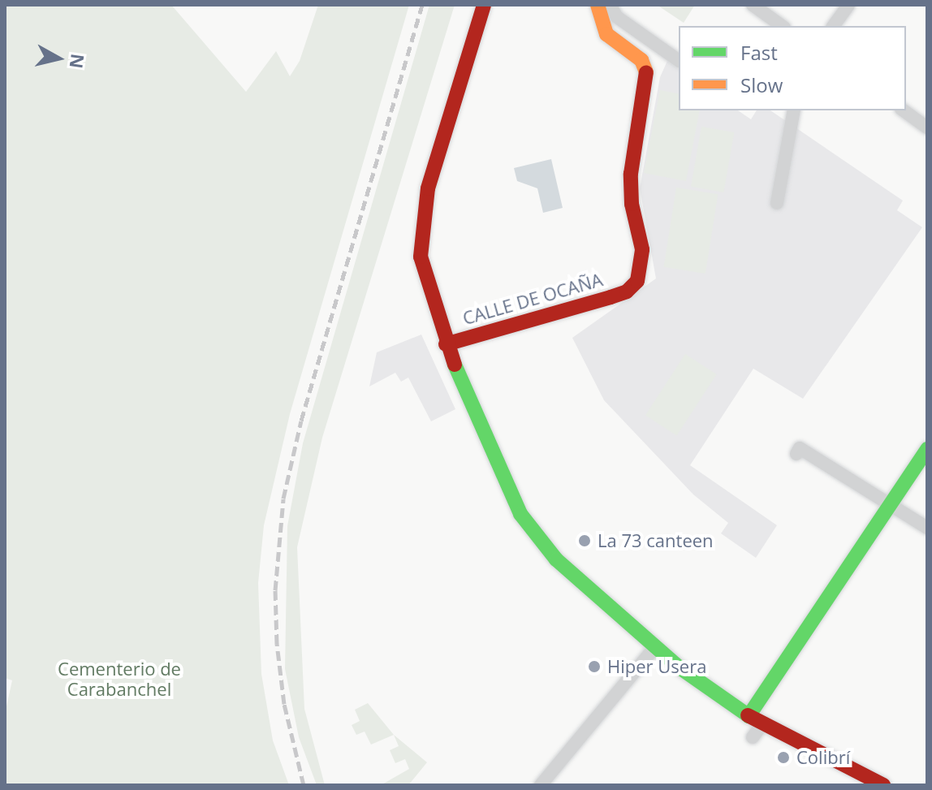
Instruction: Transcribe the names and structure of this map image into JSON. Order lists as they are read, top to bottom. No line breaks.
{"streets":{"street":["CALLE DE OCAÑA"]},"parks":["Cementerio de Carabanchel"],"places":["La 73 canteen","Hiper Usera","Colibrí"],"legend":["Fast","Slow"],"north":"right"}
